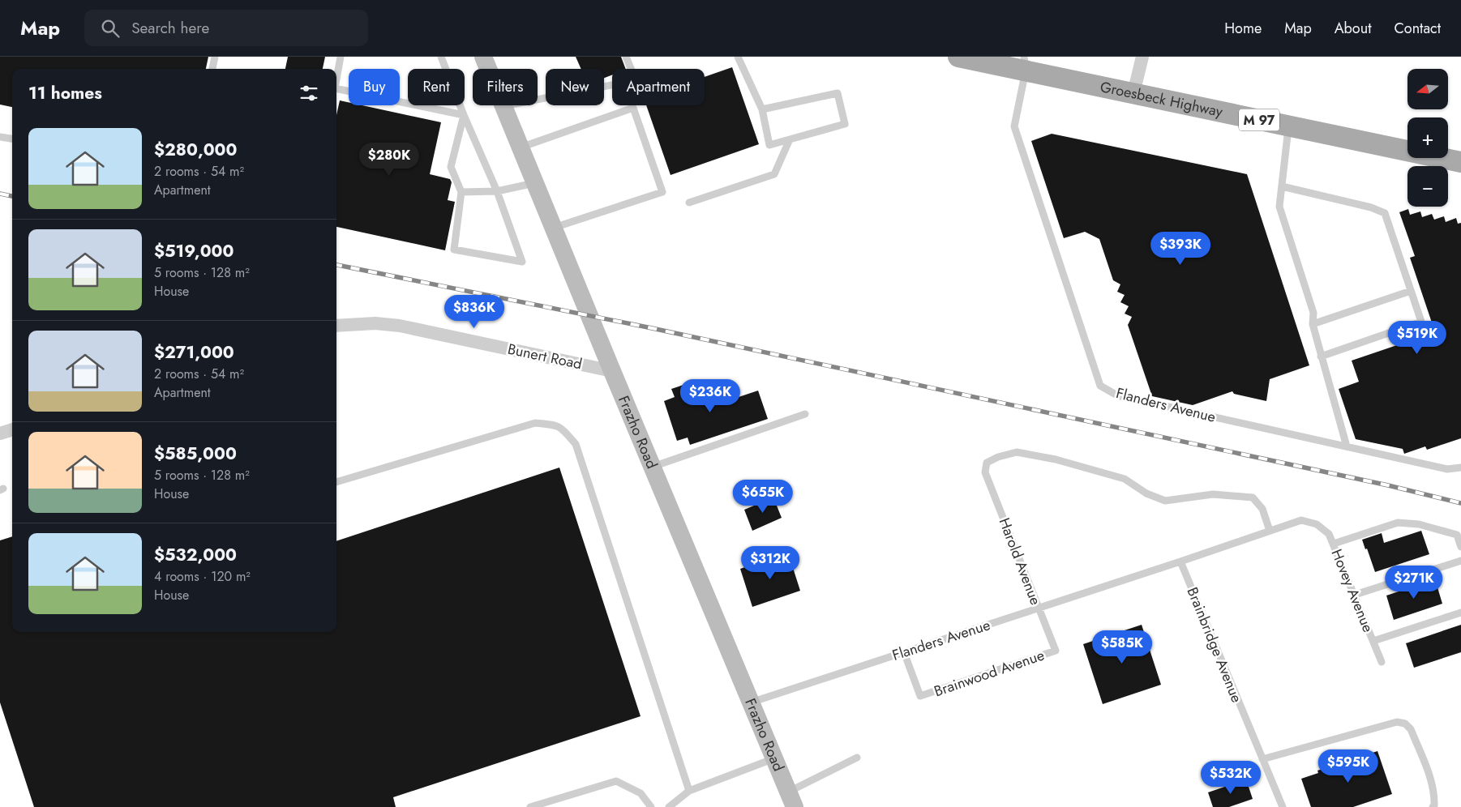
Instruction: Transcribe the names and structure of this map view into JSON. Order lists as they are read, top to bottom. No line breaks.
{"streets":{"main road":["Groesbeck Highway","M 97"],"street":["Bunert Road","Frazho Road"],"lane":["Flanders Avenue","Harold Avenue","Hovey Avenue","Brainbridge Avenue","Brainwood Avenue"]},"crossings":[["Groesbeck Highway","Flanders Avenue"],["Bunert Road","Frazho Road"],["Flanders Avenue","Frazho Road"],["Flanders Avenue","Harold Avenue"],["Flanders Avenue","Hovey Avenue"],["Flanders Avenue","Brainbridge Avenue"],["Flanders Avenue","Brainwood Avenue"],["Harold Avenue","Brainwood Avenue"]],"north":"left","page":{"header":"Map","search":"Search here","nav":["Home","Map","About","Contact"],"map_buttons":["+","−"],"chip":["Buy","Rent","Filters","New","Apartment"],"heading":"11 homes","list":[{"name":"$280,000","note":"2 rooms · 54 m² · Apartment"},{"name":"$519,000","note":"5 rooms · 128 m² · House"},{"name":"$271,000","note":"2 rooms · 54 m² · Apartment"},{"name":"$585,000","note":"5 rooms · 128 m² · House"},{"name":"$532,000","note":"4 rooms · 120 m² · House"}],"price":["$280K","$393K","$836K","$519K","$236K","$655K","$312K","$271K","$585K","$595K","$532K"]}}
